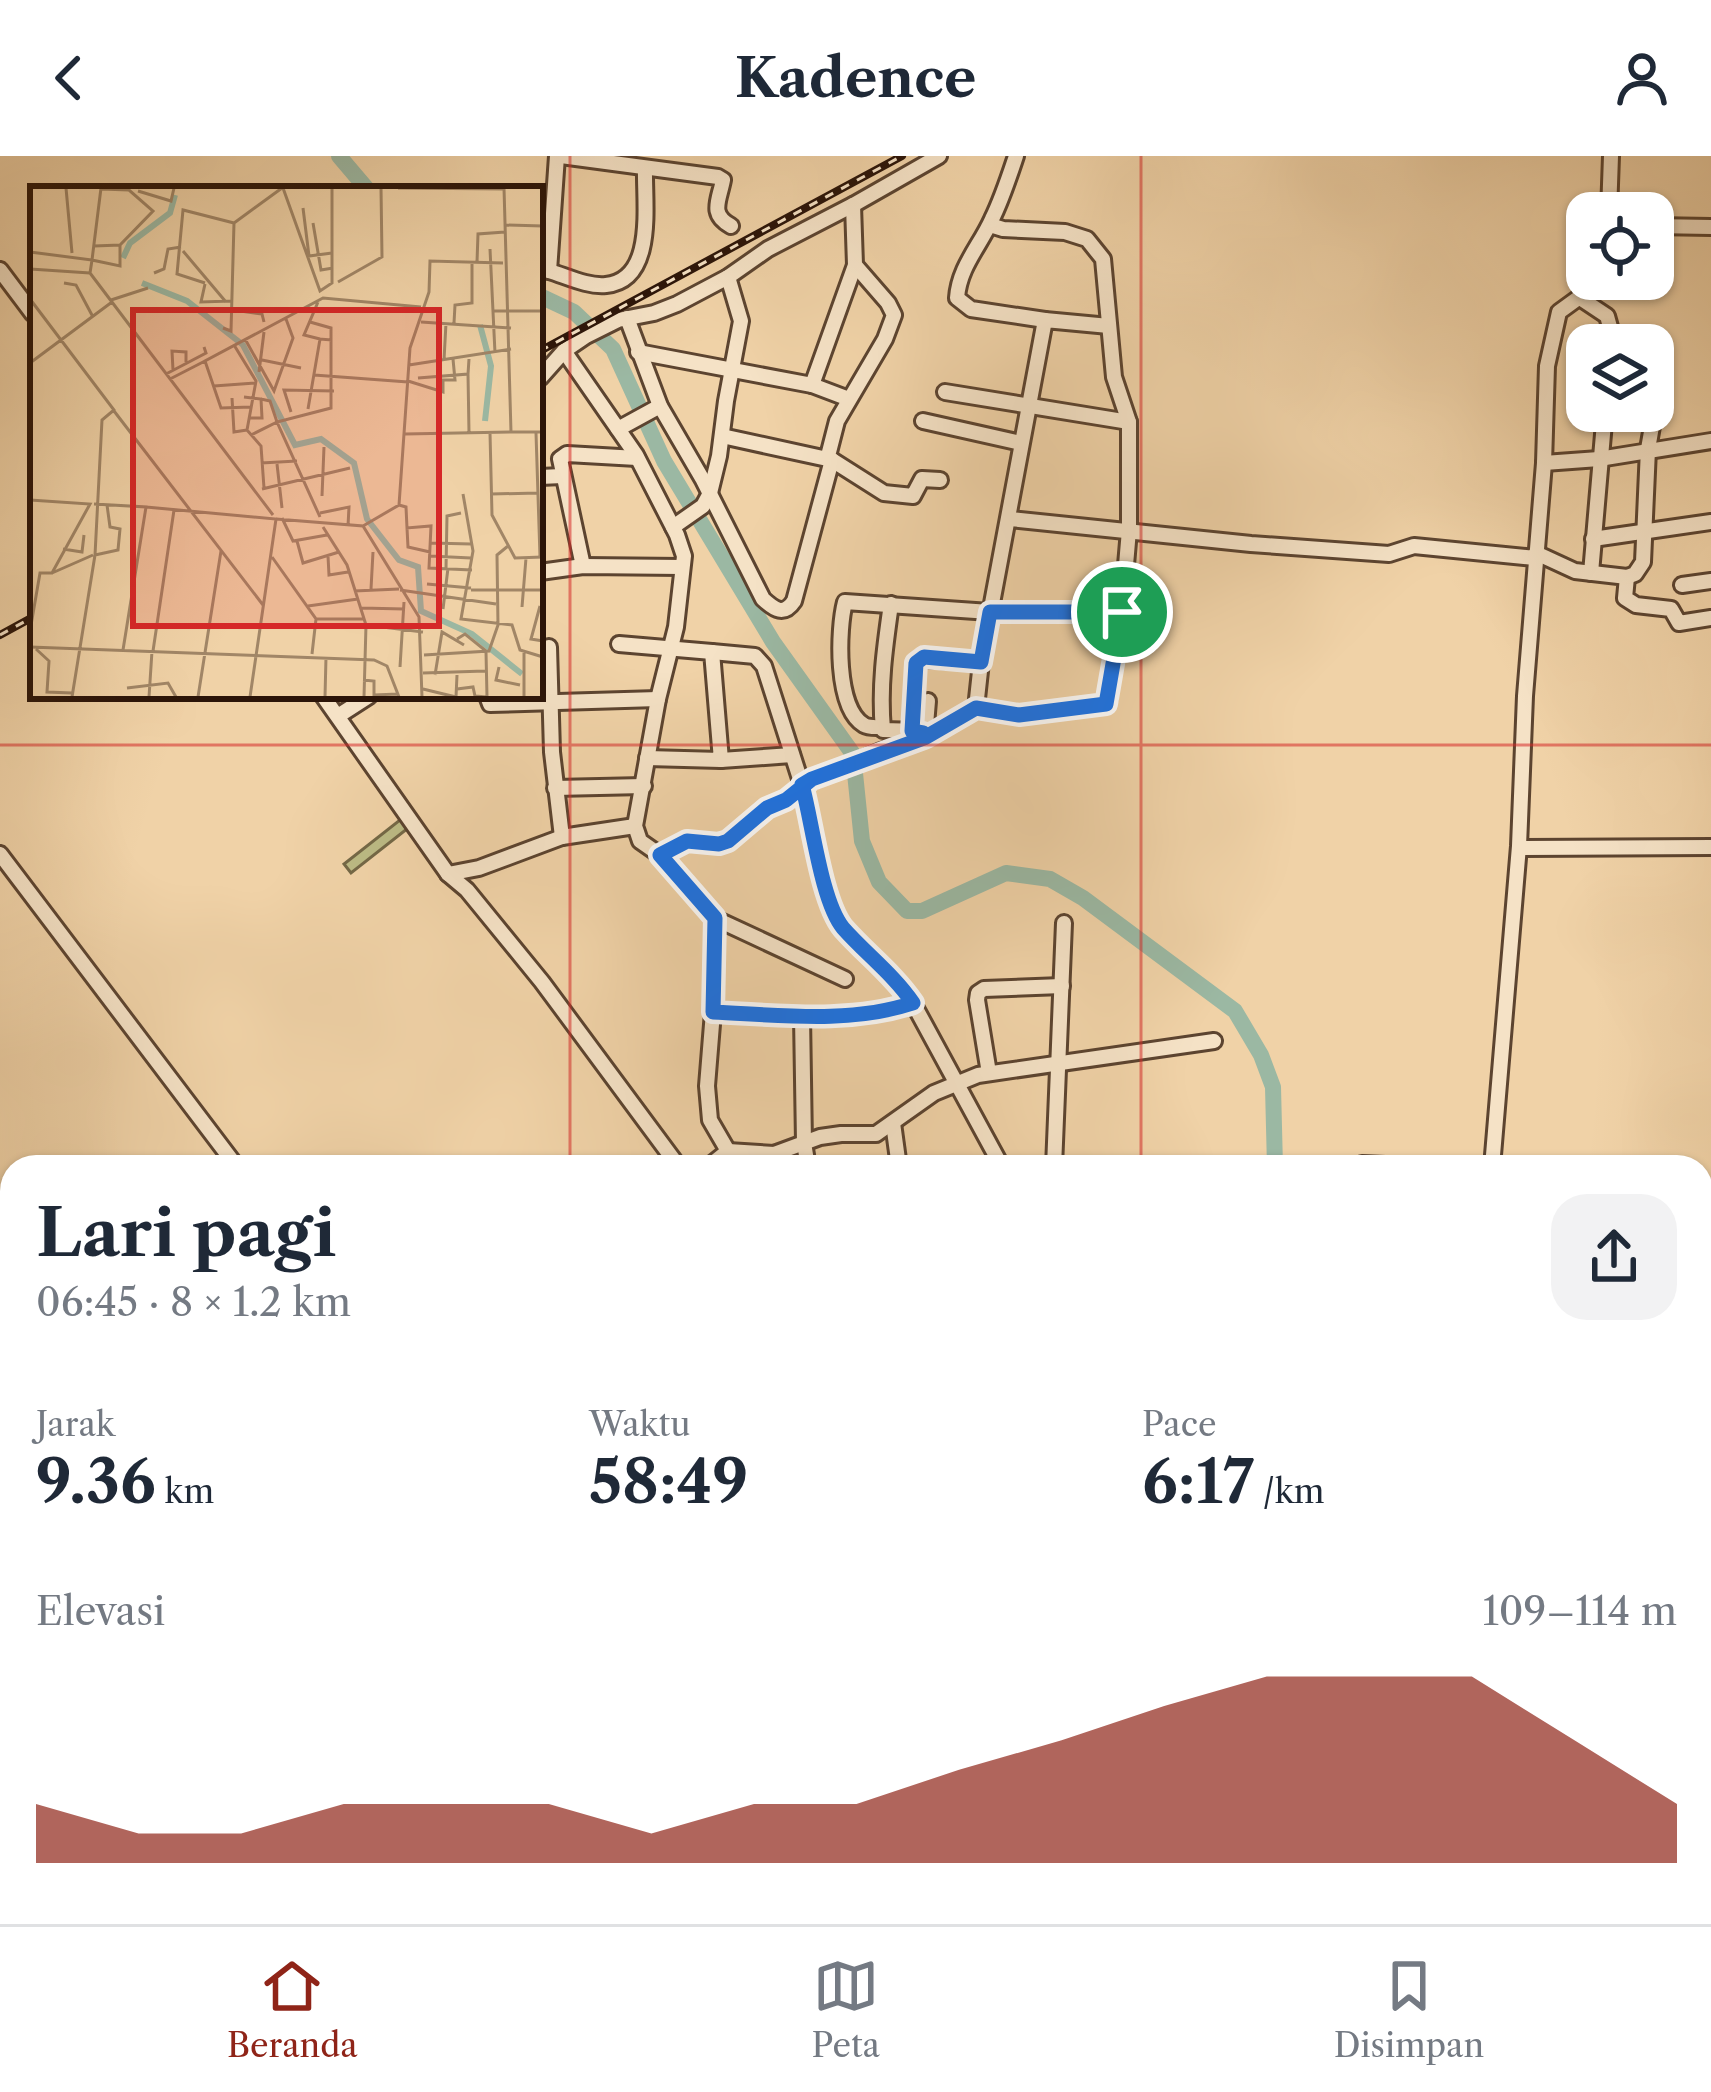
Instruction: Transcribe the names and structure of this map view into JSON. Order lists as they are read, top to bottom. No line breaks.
{"page":{"header":"Kadence","heading":["Lari pagi","06:45 · 8 × 1.2 km"],"stats":[["Jarak","9.36 km"],["Waktu","58:49"],["Pace","6:17 /km"]],"chart":["Elevasi","109–114 m"],"tabs":["Beranda","Peta","Disimpan"]}}
